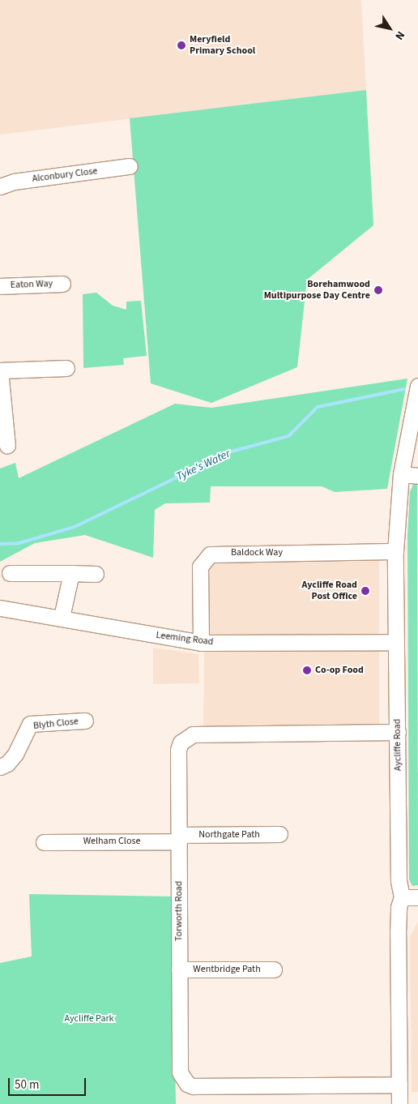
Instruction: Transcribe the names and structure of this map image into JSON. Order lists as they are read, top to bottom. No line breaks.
{"streets":{"street":["Alconbury Close","Eaton Way","Baldock Way","Leeming Road","Blyth Close","Aycliffe Road","Northgate Path","Welham Close","Torworth Road","Wentbridge Path"]},"crossings":[["Baldock Way","Leeming Road"],["Baldock Way","Aycliffe Road"],["Leeming Road","Aycliffe Road"],["Aycliffe Road","Torworth Road"],["Northgate Path","Welham Close"],["Northgate Path","Torworth Road"],["Welham Close","Torworth Road"],["Torworth Road","Wentbridge Path"]],"water":["Tyke's Water"],"parks":["Aycliffe Park"],"places":["Meryfield Primary School","Borehamwood Multipurpose Day Centre","Aycliffe Road Post Office","Co-op Food"],"scale_bar":"50 m","north":"bottom right"}
